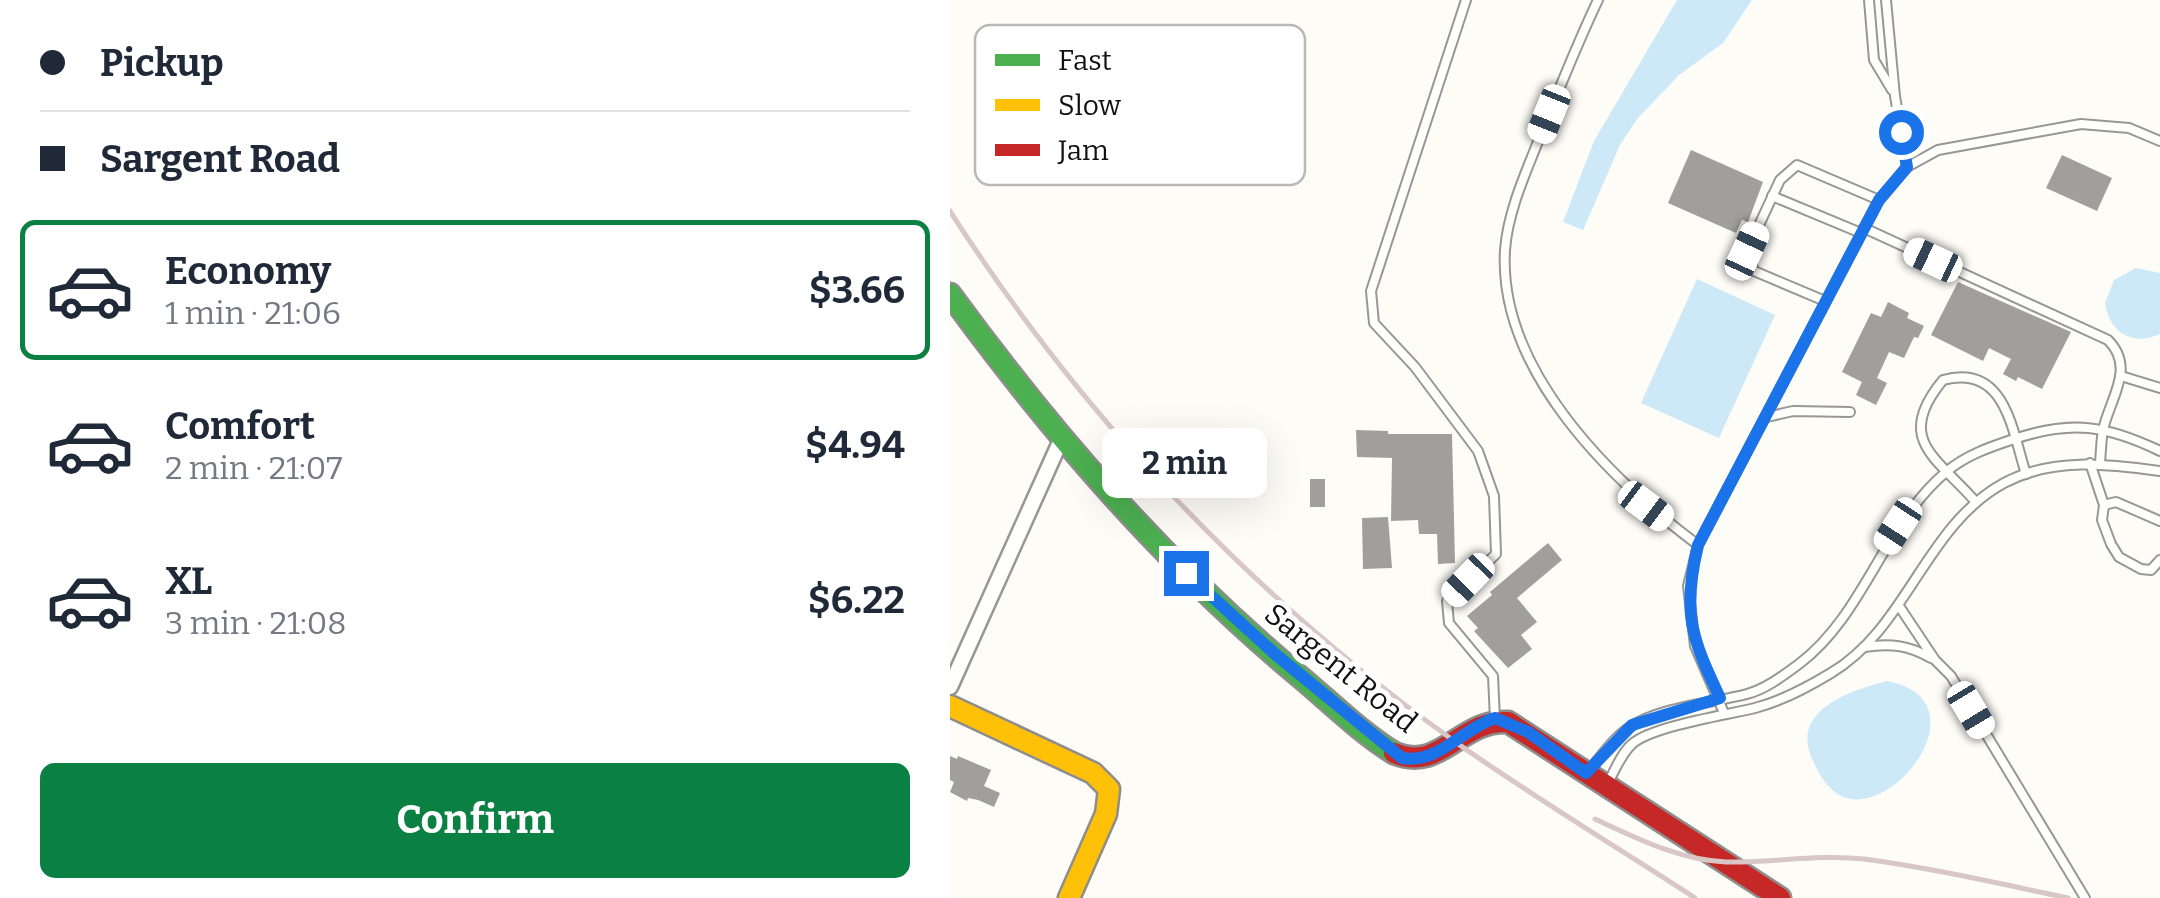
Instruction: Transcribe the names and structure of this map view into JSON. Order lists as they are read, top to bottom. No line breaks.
{"streets":{"street":["Sargent Road"]},"legend":["Fast","Slow","Jam"],"page":{"banner":["Pickup","Sargent Road"],"list":[{"name":"Economy","note":"1 min · 21:06","value":"$3.66"},{"name":"Comfort","note":"2 min · 21:07","value":"$4.94"},{"name":"XL","note":"3 min · 21:08","value":"$6.22"}],"bubble":"2 min","buttons":"Confirm"}}
